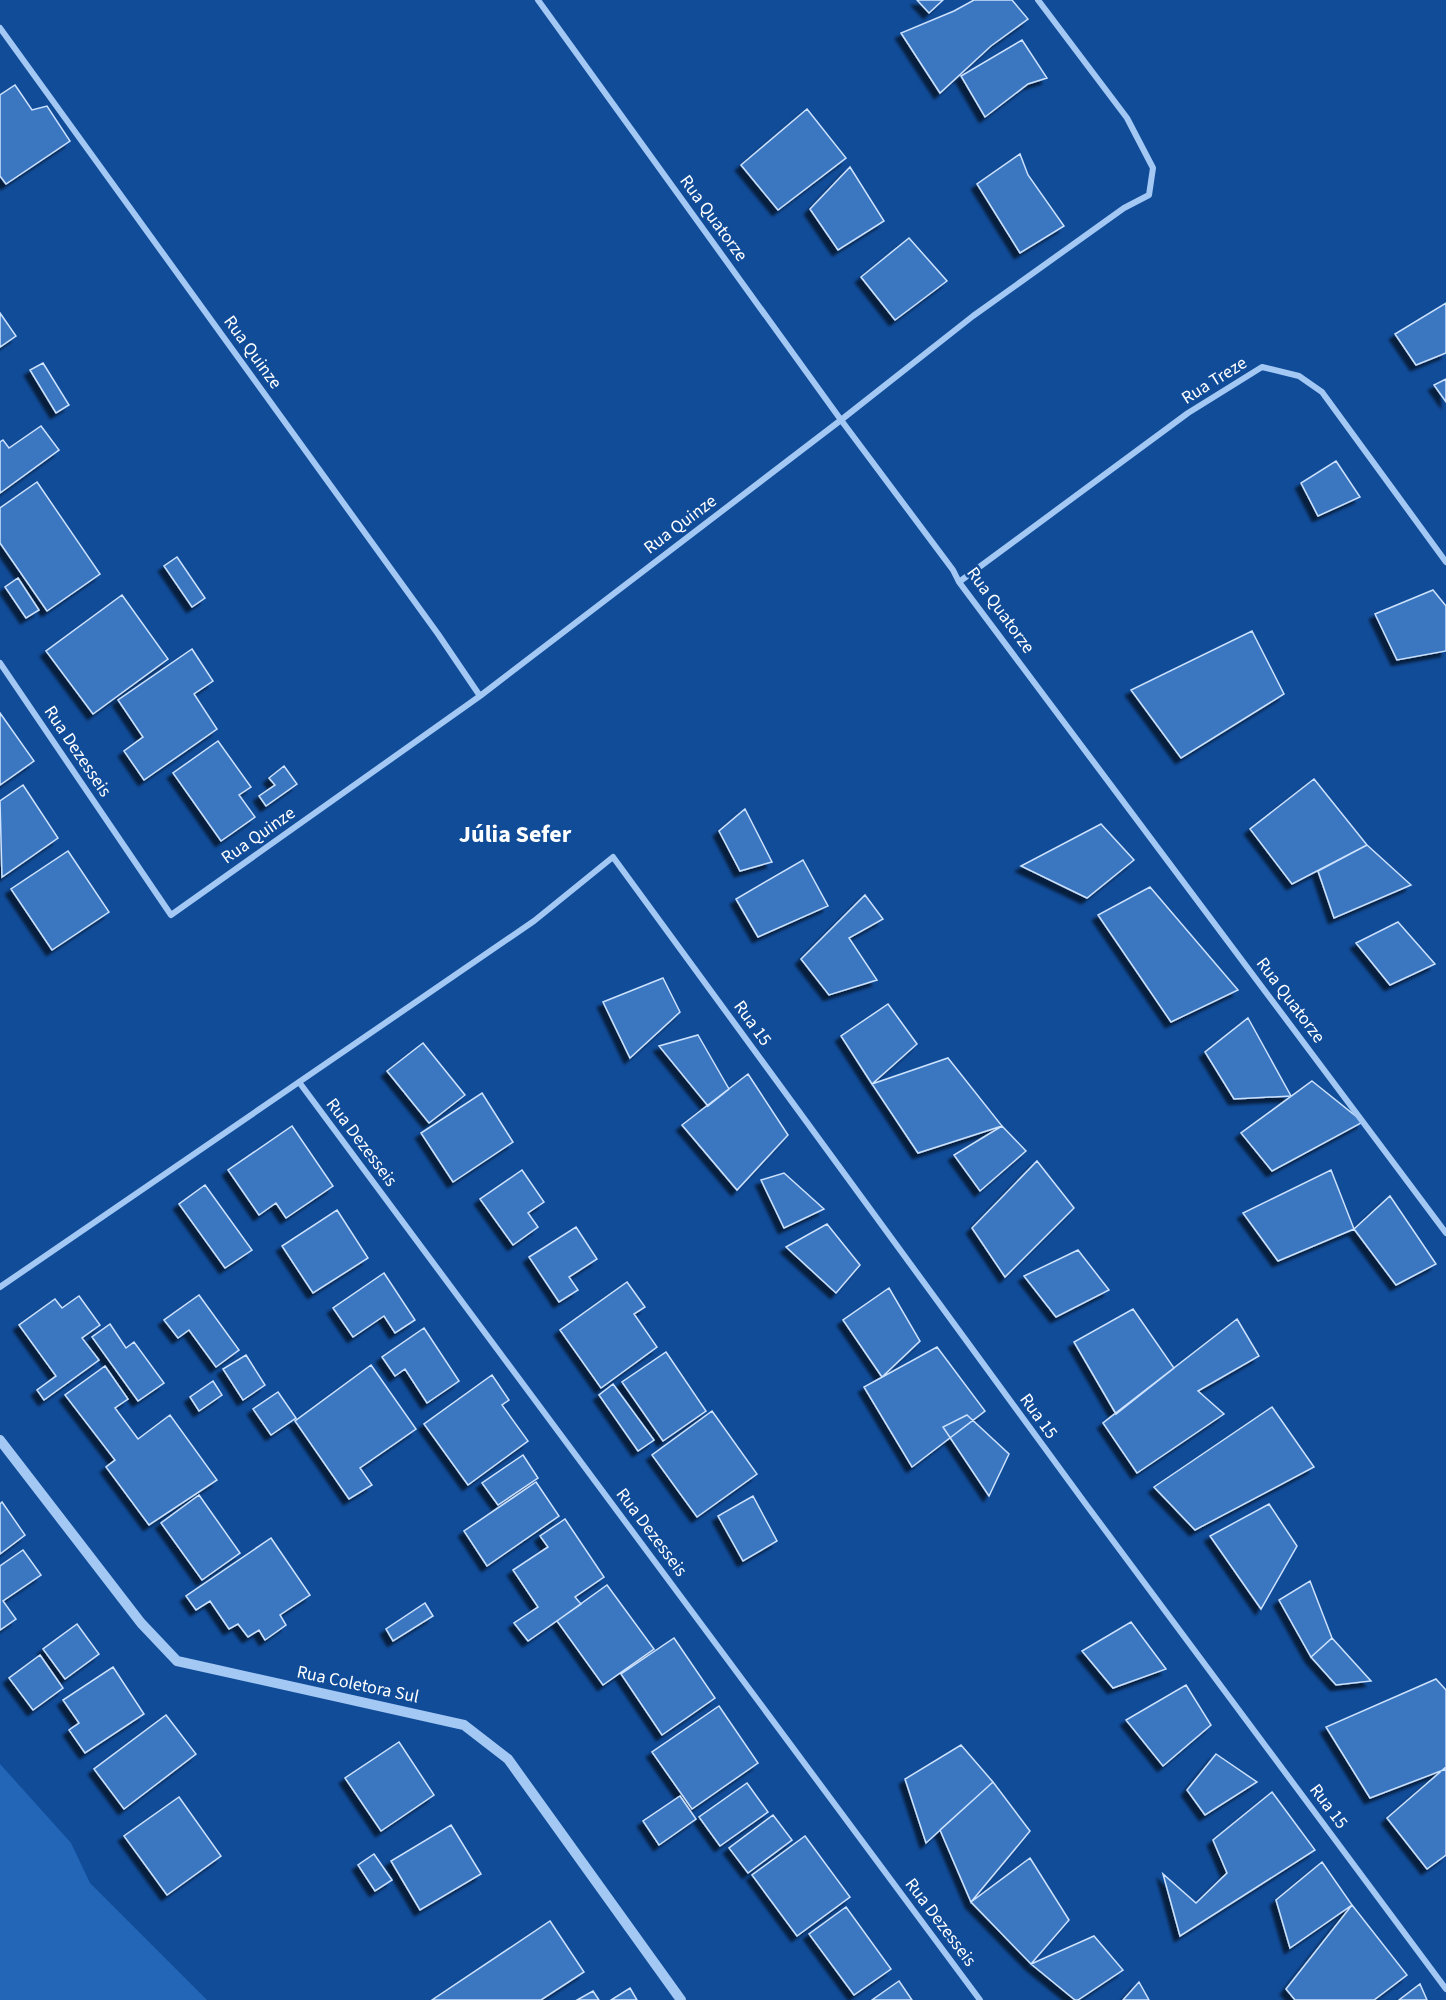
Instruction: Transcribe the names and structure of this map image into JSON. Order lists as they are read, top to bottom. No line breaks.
{"streets":{"street":["Rua Quatorze","Rua Quinze","Rua Treze","Rua Dezesseis","Rua 15","Rua Coletora Sul"]},"crossings":[["Rua Quatorze","Rua Quinze"],["Rua Quatorze","Rua Treze"],["Rua Quinze","Rua Dezesseis"],["Rua Dezesseis","Rua 15"]],"districts":["Júlia Sefer"]}
